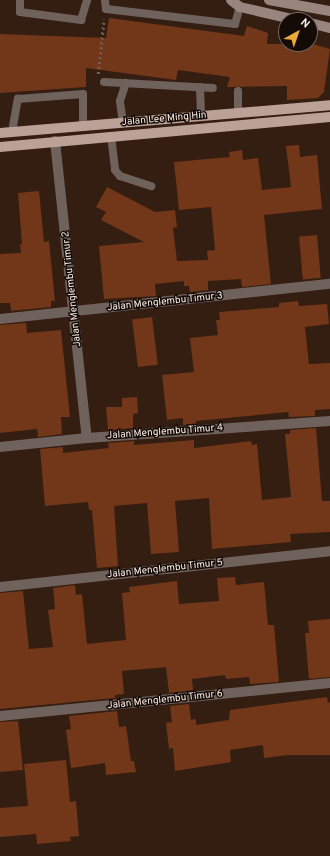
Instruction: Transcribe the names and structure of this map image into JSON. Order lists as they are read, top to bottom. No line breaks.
{"streets":{"main road":["Jalan Lee Ming Hin"],"street":["Jalan Menglembu Timur 2","Jalan Menglembu Timur 3","Jalan Menglembu Timur 4","Jalan Menglembu Timur 5","Jalan Menglembu Timur 6"]},"crossings":[["Jalan Lee Ming Hin","Jalan Menglembu Timur 2"],["Jalan Menglembu Timur 2","Jalan Menglembu Timur 3"],["Jalan Menglembu Timur 2","Jalan Menglembu Timur 4"]],"north":"top right"}
